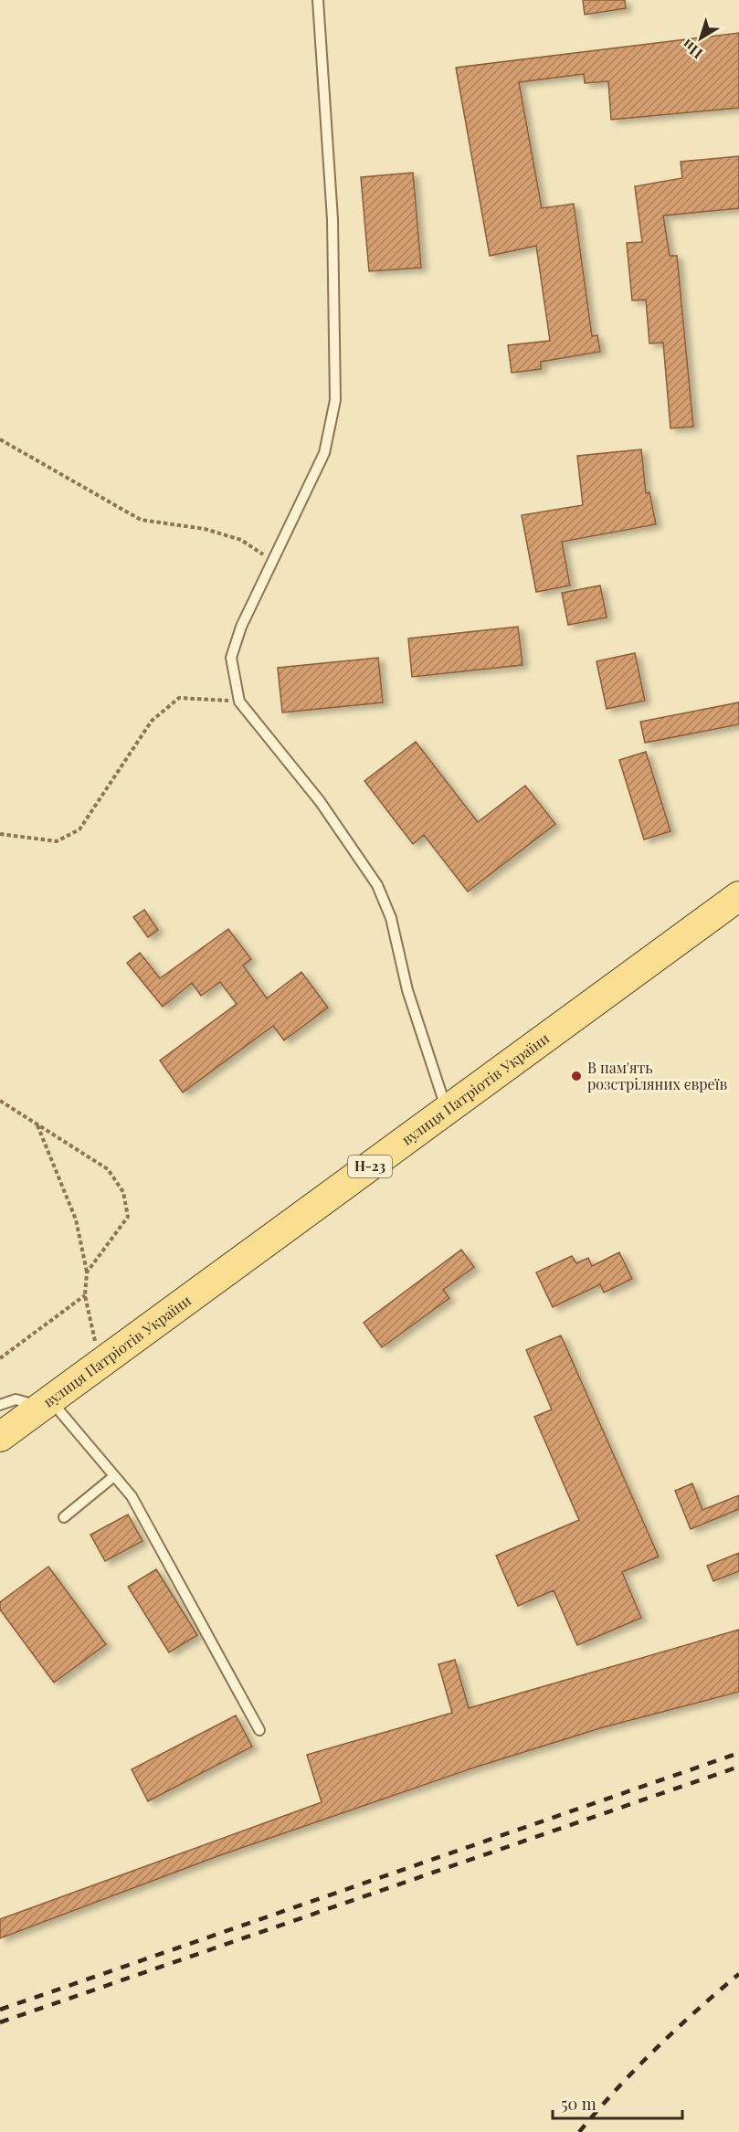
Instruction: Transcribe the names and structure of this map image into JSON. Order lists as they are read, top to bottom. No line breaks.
{"streets":{"main road":["вулиця Патріотів України","Н-23"]},"places":["В пам'ять розстріляних євреїв"],"scale_bar":"50 m","north":"bottom left"}
